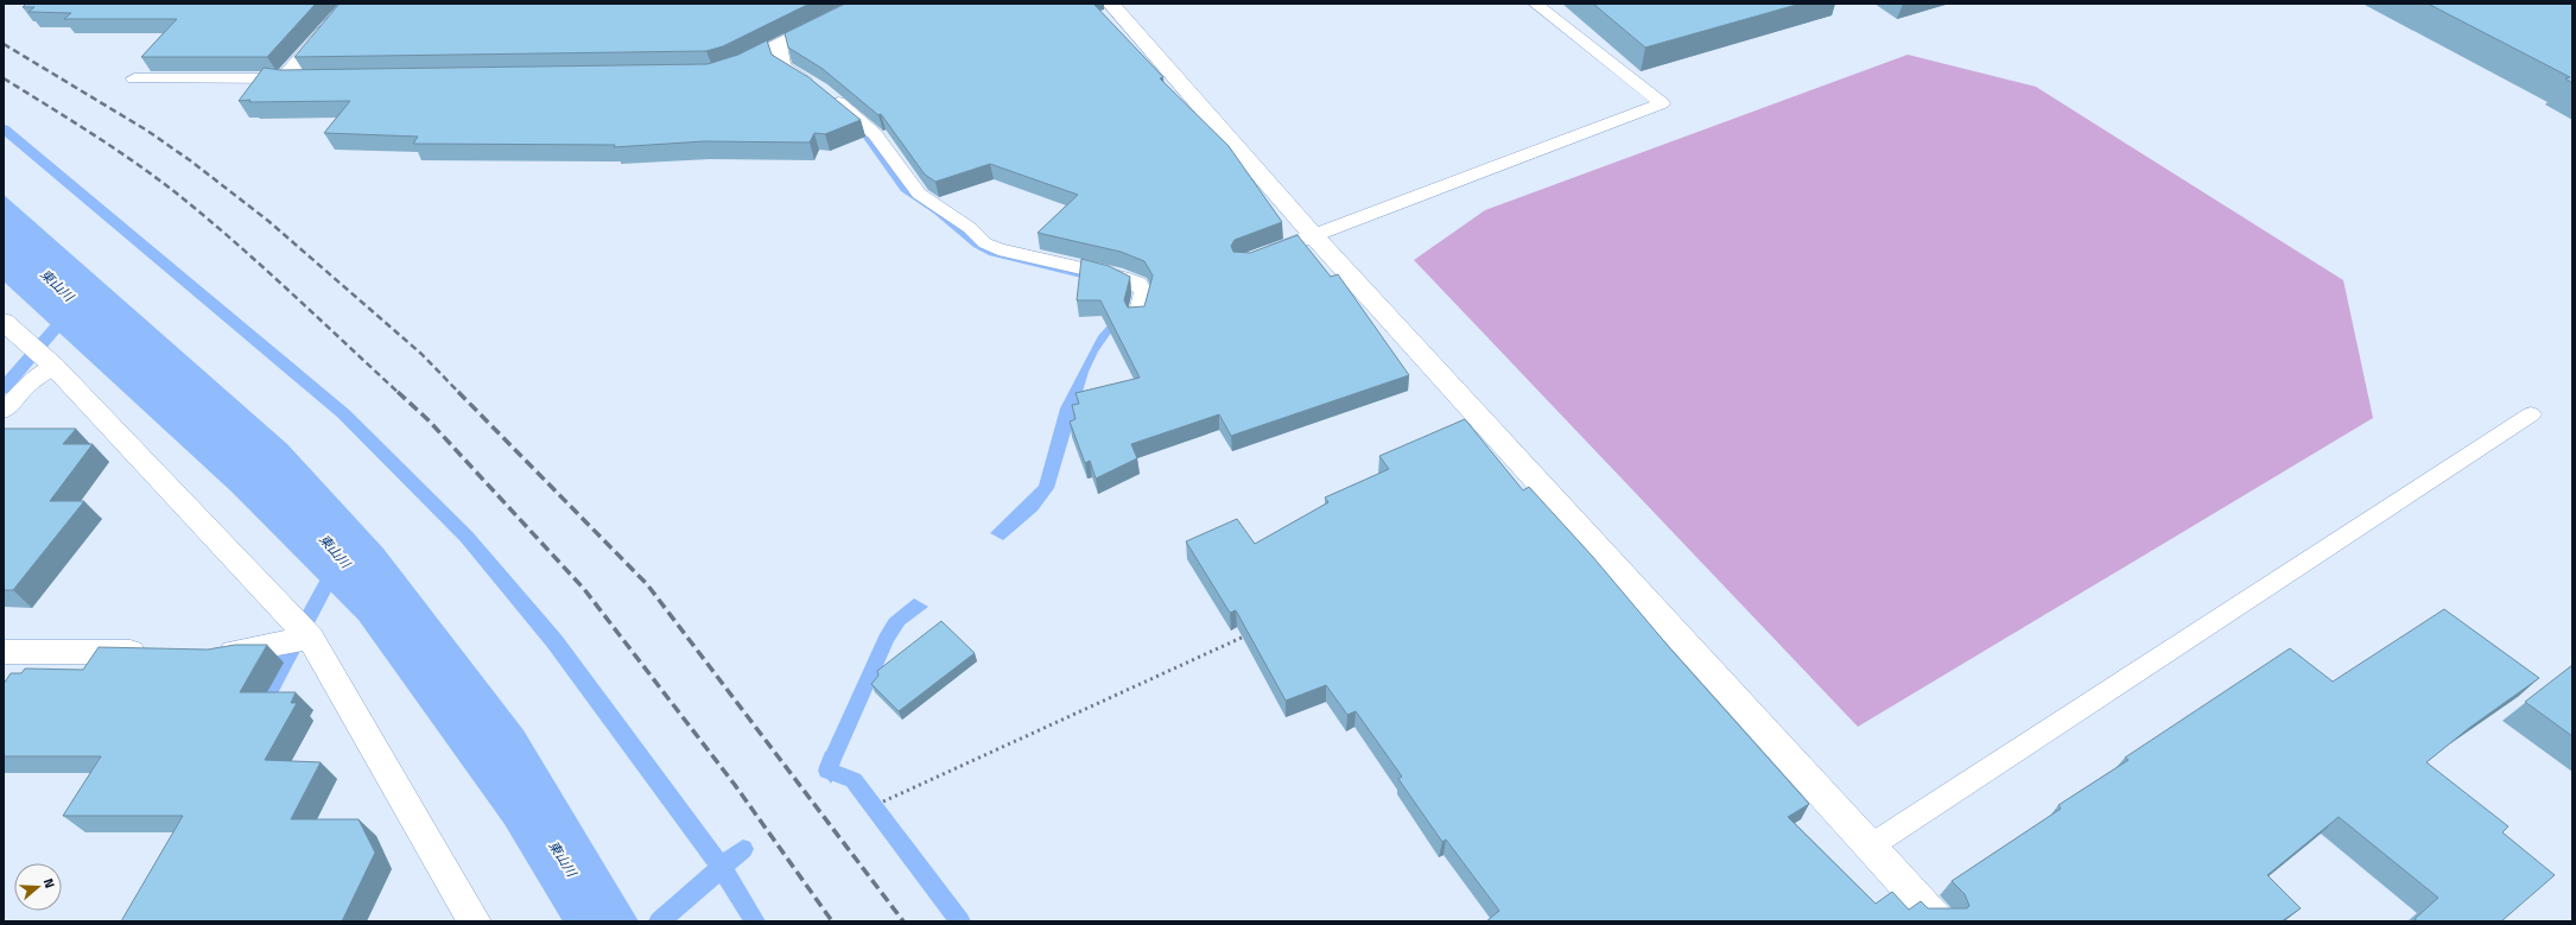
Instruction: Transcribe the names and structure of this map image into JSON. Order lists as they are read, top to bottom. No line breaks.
{"water":["東山川"],"north":"right"}
